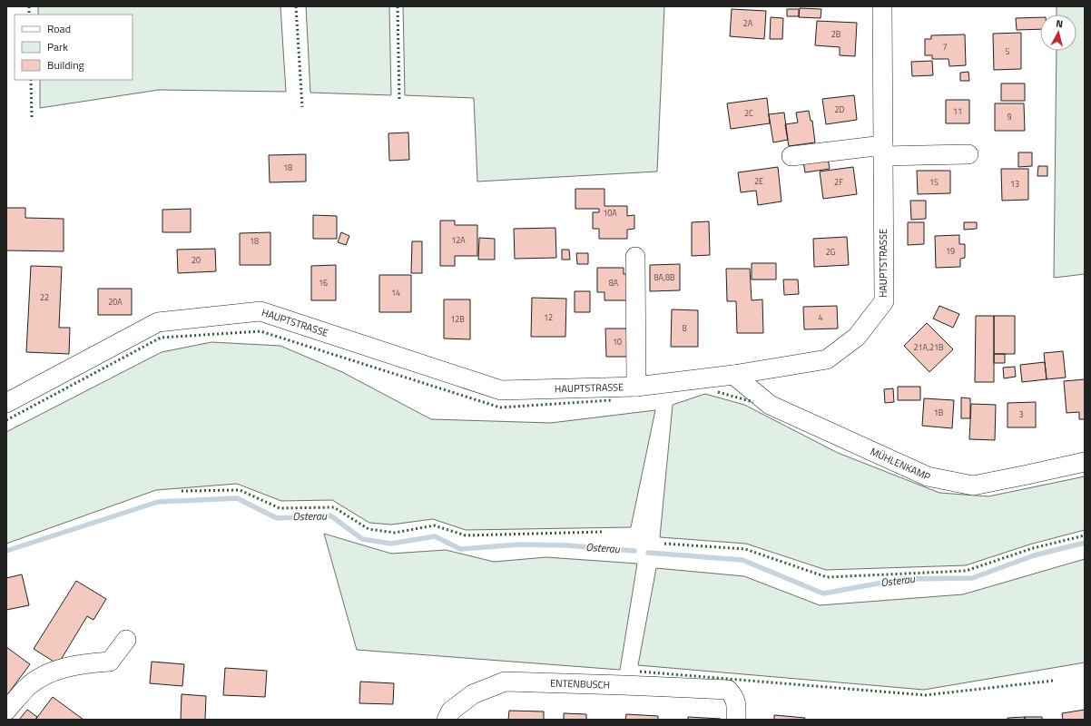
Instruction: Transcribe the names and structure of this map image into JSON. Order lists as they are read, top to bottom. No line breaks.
{"streets":{"street":["HAUPTSTRASSE","MÜHLENKAMP","ENTENBUSCH"]},"crossings":[["HAUPTSTRASSE","MÜHLENKAMP"]],"water":["Osterau"],"house_numbers":["2A","2B","7","5","2D","11","2C","9","18","2E","2F","15","13","10A","12A","18","19","2G","20","8A,8B","16","8A","14","22","20A","12","4","12B","8","10","21A,21B","1B","3"],"legend":["Road","Park","Building"],"north":"top"}
